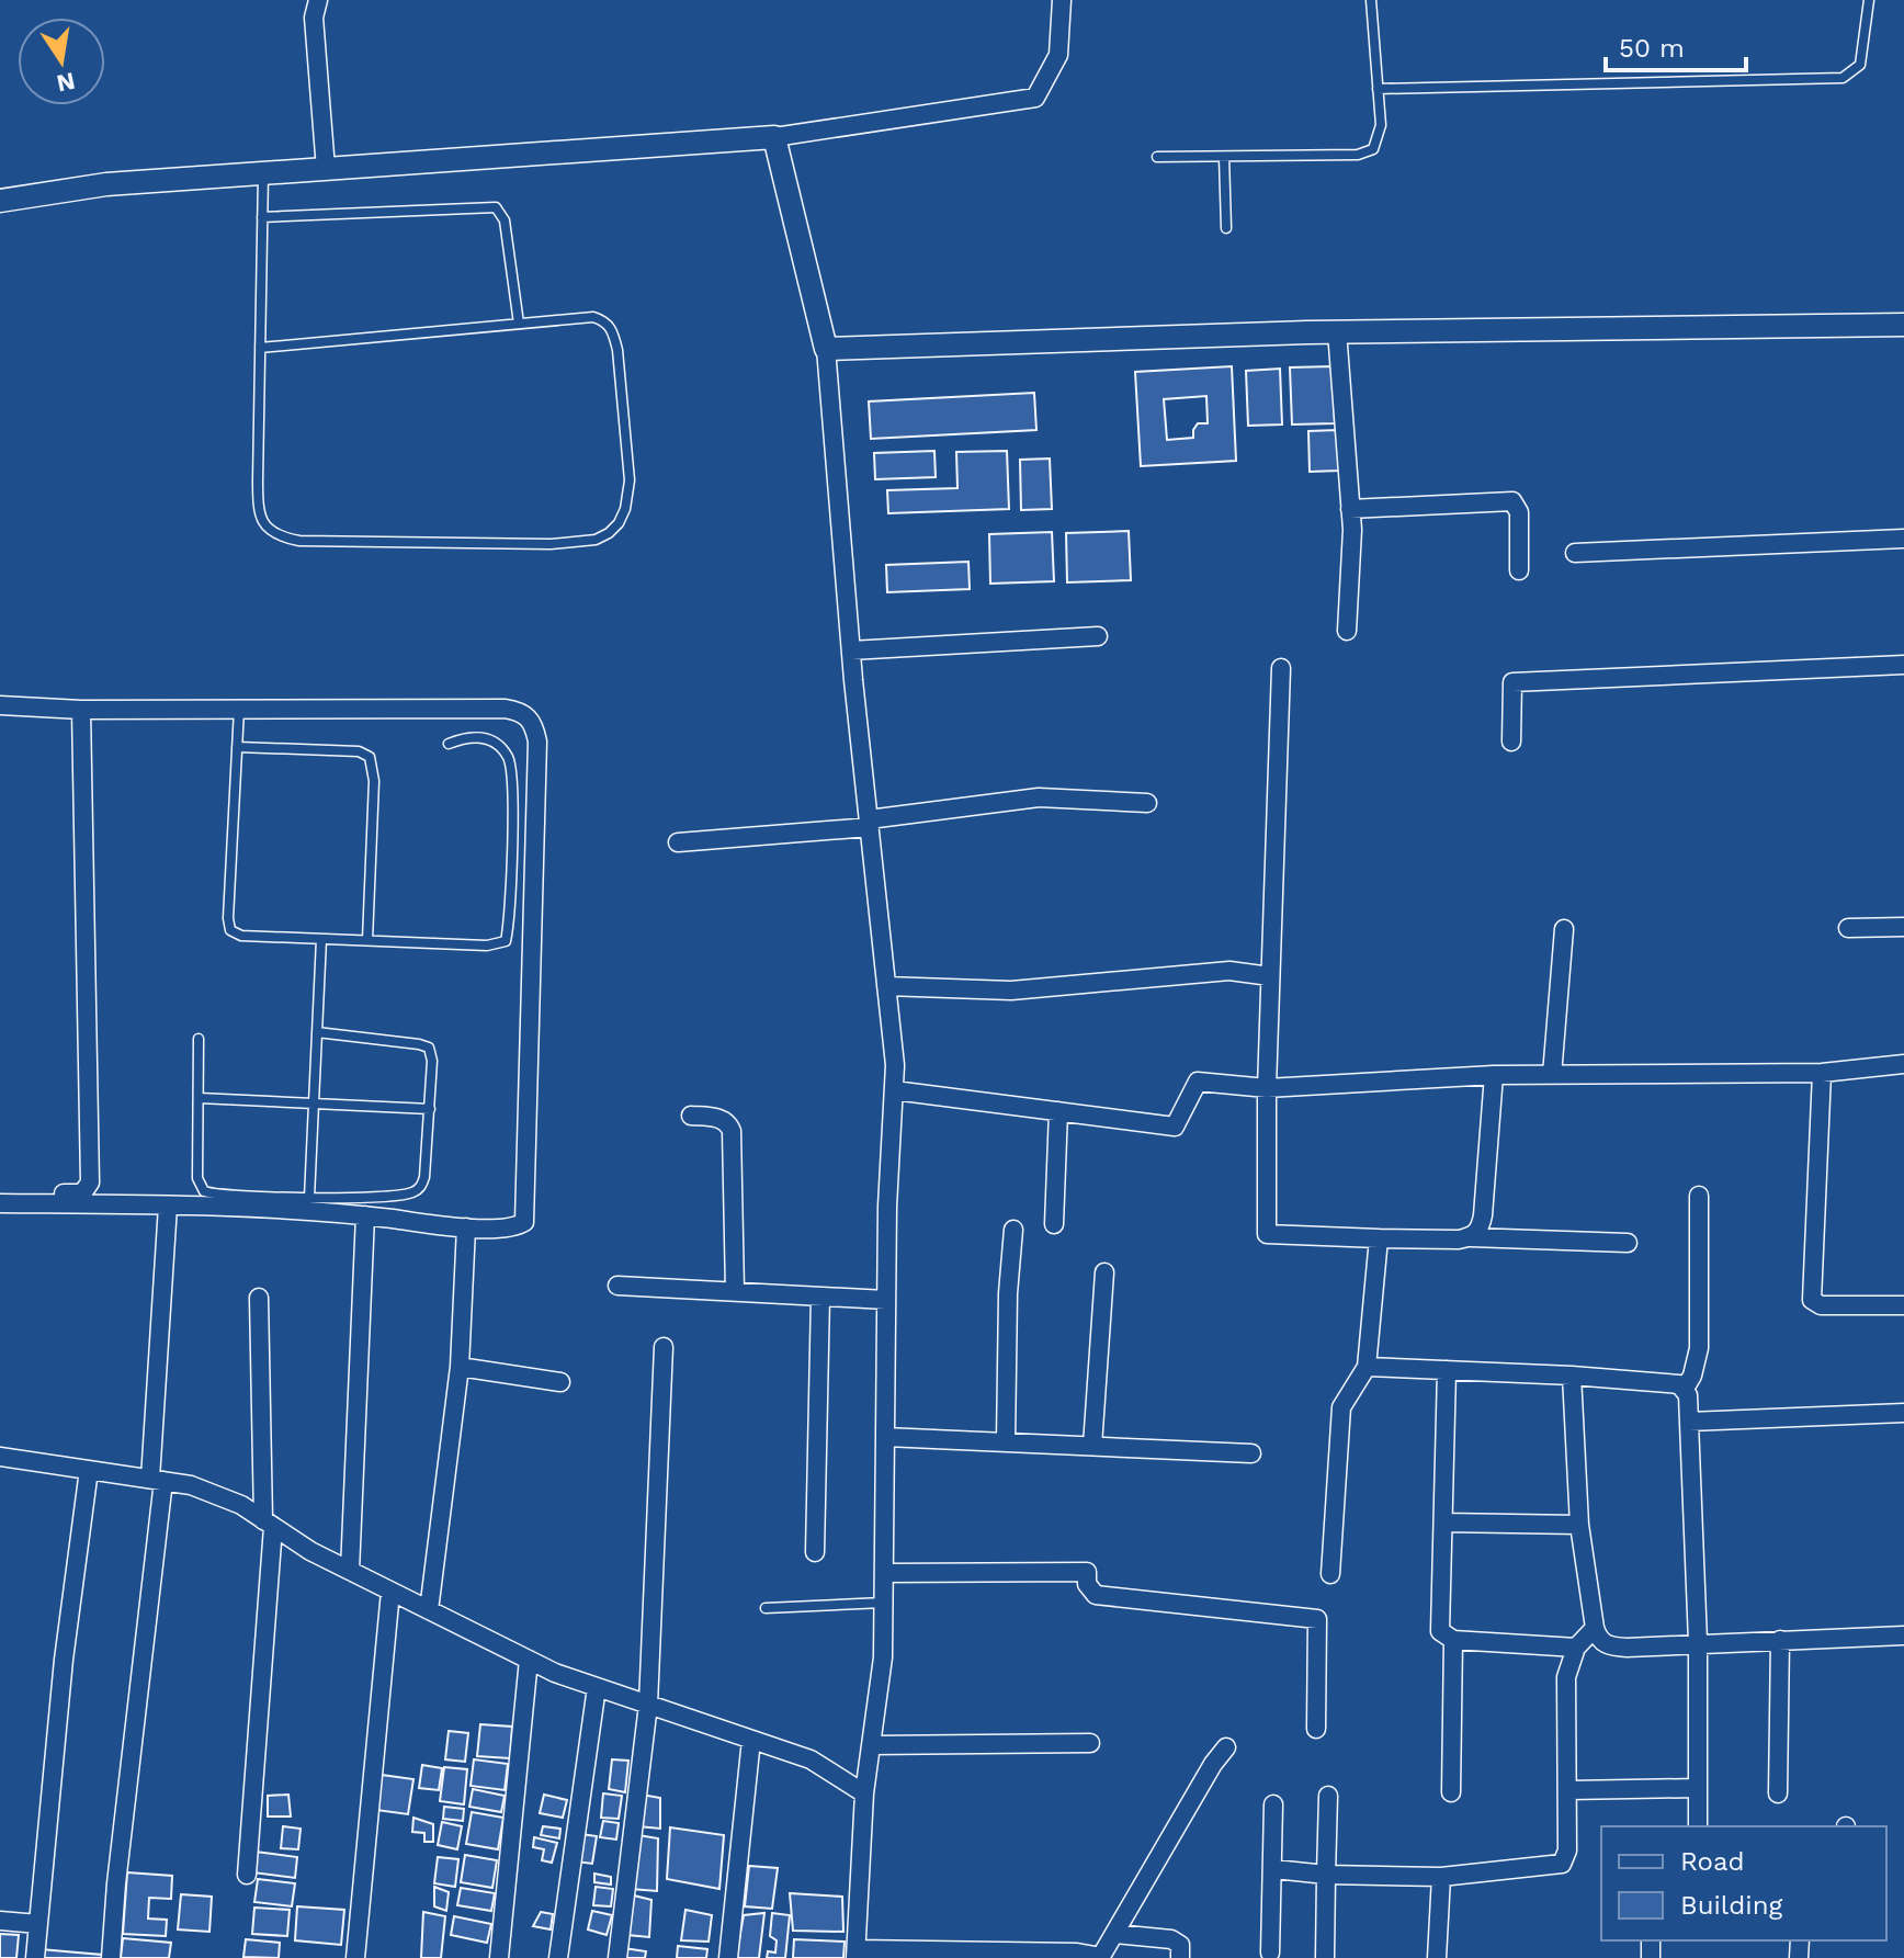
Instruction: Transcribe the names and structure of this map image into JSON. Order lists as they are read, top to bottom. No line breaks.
{"legend":["Road","Building"],"scale_bar":"50 m","north":"bottom"}
